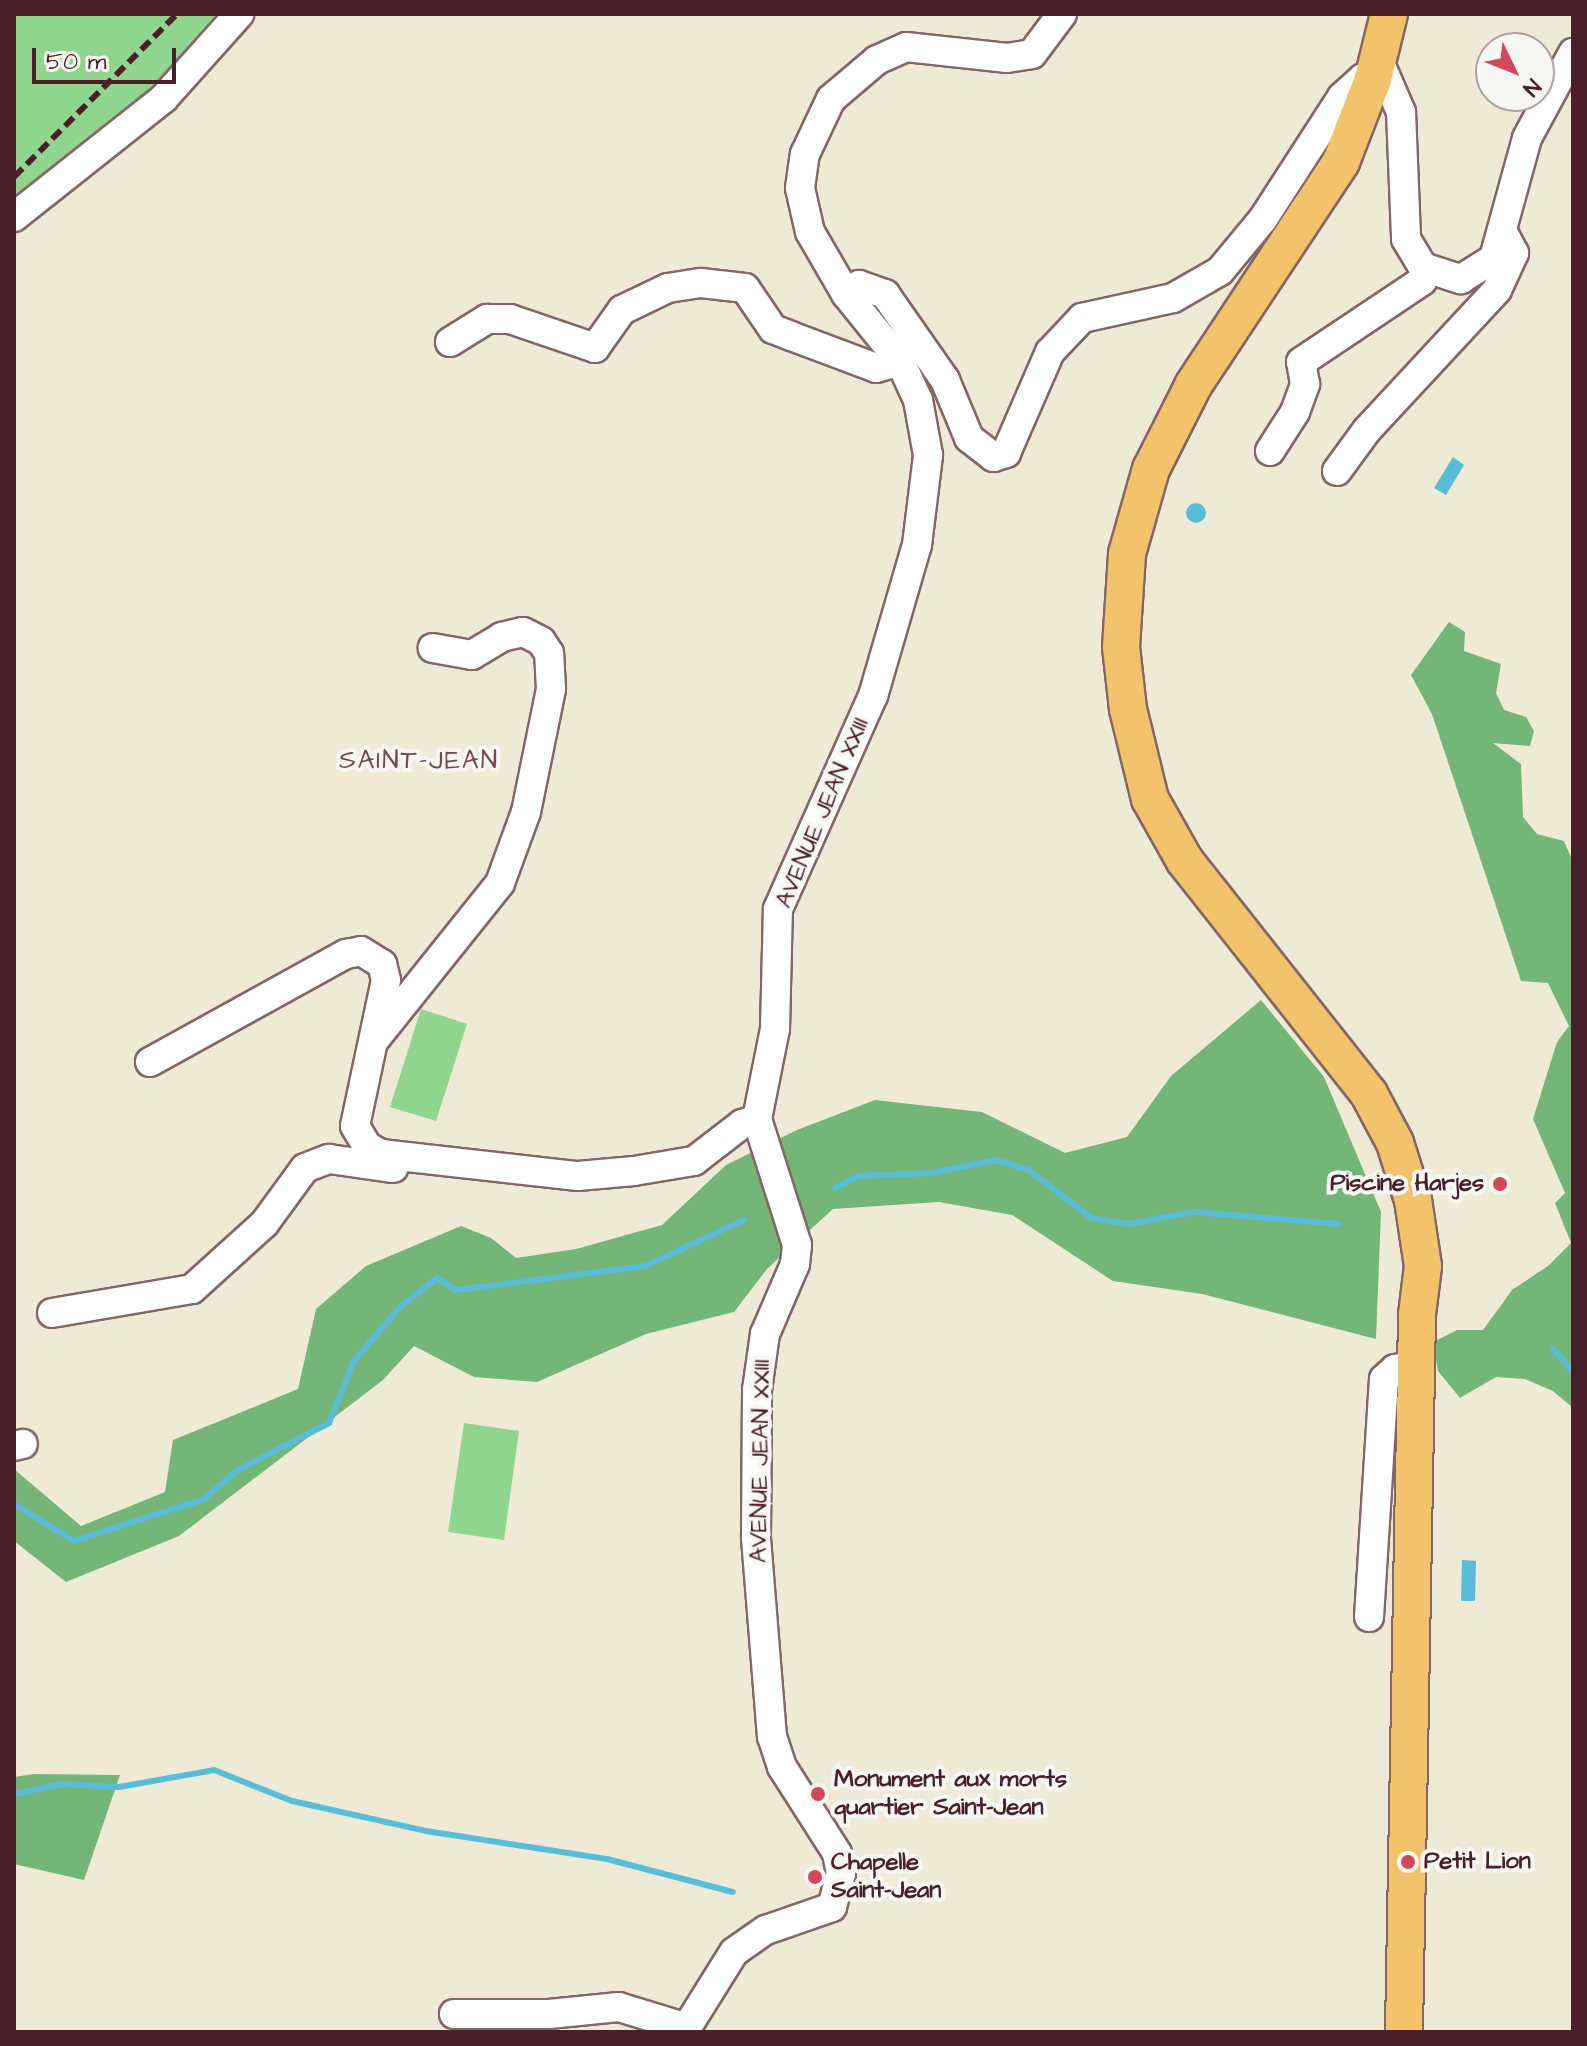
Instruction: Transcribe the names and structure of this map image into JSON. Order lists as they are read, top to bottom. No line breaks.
{"streets":{"street":["AVENUE JEAN XXIII"]},"districts":["SAINT-JEAN"],"places":["Piscine Harjes","Monument aux morts quartier Saint-Jean","Petit Lion","Chapelle Saint-Jean"],"scale_bar":"50 m","north":"bottom right"}
